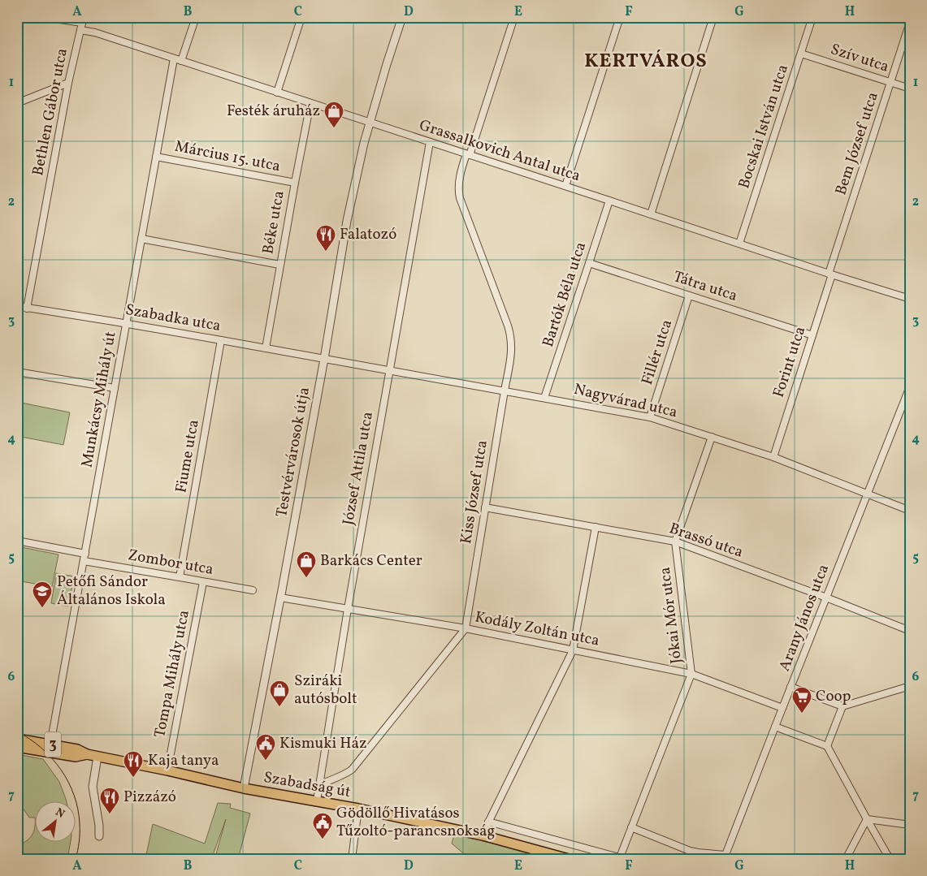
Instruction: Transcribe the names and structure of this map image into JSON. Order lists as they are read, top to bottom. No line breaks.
{"streets":{"main road":["3","Szabadság út"],"street":["Szív utca","Bethlen Gábor utca","Bocskai István utca","Bem József utca","Grassalkovich Antal utca","Március 15. utca","Béke utca","Tátra utca","Bartók Béla utca","Szabadka utca","Fillér utca","Forint utca","Munkácsy Mihály út","Nagyvárad utca","Testvérvárosok útja","Fiume utca","József Attila utca","Kiss József utca","Brassó utca","Zombor utca","Jókai Mór utca","Arany János utca","Kodály Zoltán utca","Tompa Mihály utca"]},"crossings":[["Szív utca","Bocskai István utca"],["Szív utca","Bem József utca"],["Bethlen Gábor utca","Grassalkovich Antal utca"],["Bethlen Gábor utca","Szabadka utca"],["Bocskai István utca","Grassalkovich Antal utca"],["Bem József utca","Grassalkovich Antal utca"],["Bem József utca","Forint utca"],["Grassalkovich Antal utca","Béke utca"],["Grassalkovich Antal utca","Bartók Béla utca"],["Grassalkovich Antal utca","Forint utca"],["Grassalkovich Antal utca","Munkácsy Mihály út"],["Grassalkovich Antal utca","Testvérvárosok útja"],["Grassalkovich Antal utca","József Attila utca"],["Grassalkovich Antal utca","Kiss József utca"],["Március 15. utca","Béke utca"],["Március 15. utca","Munkácsy Mihály út"],["Béke utca","Szabadka utca"],["Tátra utca","Bartók Béla utca"],["Tátra utca","Fillér utca"],["Tátra utca","Forint utca"],["Bartók Béla utca","Nagyvárad utca"],["Szabadka utca","Munkácsy Mihály út"],["Szabadka utca","Nagyvárad utca"],["Szabadka utca","Testvérvárosok útja"],["Szabadka utca","Fiume utca"],["Fillér utca","Nagyvárad utca"],["Forint utca","Nagyvárad utca"],["Munkácsy Mihály út","Zombor utca"],["Munkácsy Mihály út","Szabadság út"],["Nagyvárad utca","Testvérvárosok útja"],["Nagyvárad utca","József Attila utca"],["Nagyvárad utca","Kiss József utca"],["Nagyvárad utca","Jókai Mór utca"],["Nagyvárad utca","Arany János utca"],["Testvérvárosok útja","Kodály Zoltán utca"],["Testvérvárosok útja","Szabadság út"],["Fiume utca","Zombor utca"],["József Attila utca","Kiss József utca"],["József Attila utca","Kodály Zoltán utca"],["József Attila utca","Szabadság út"],["Kiss József utca","Brassó utca"],["Kiss József utca","Kodály Zoltán utca"],["Brassó utca","Jókai Mór utca"],["Brassó utca","Arany János utca"],["Zombor utca","Tompa Mihály utca"],["Jókai Mór utca","Kodály Zoltán utca"],["Arany János utca","Kodály Zoltán utca"],["Tompa Mihály utca","Szabadság út"]],"districts":["KERTVÁROS"],"places":{"shop":["Festék áruház","Barkács Center","Sziráki autósbolt"],"restaurant":["Falatozó","Kaja tanya","Pizzázó"],"school or university":["Petőfi Sándor Általános Iskola"],"supermarket":["Coop"],"public building":["Kismuki Ház","Gödöllő Hivatásos Tűzoltó-parancsnokság"]},"north":"top right","grid":{"columns":["A","B","C","D","E","F","G","H"],"rows":["1","2","3","4","5","6","7"]}}
